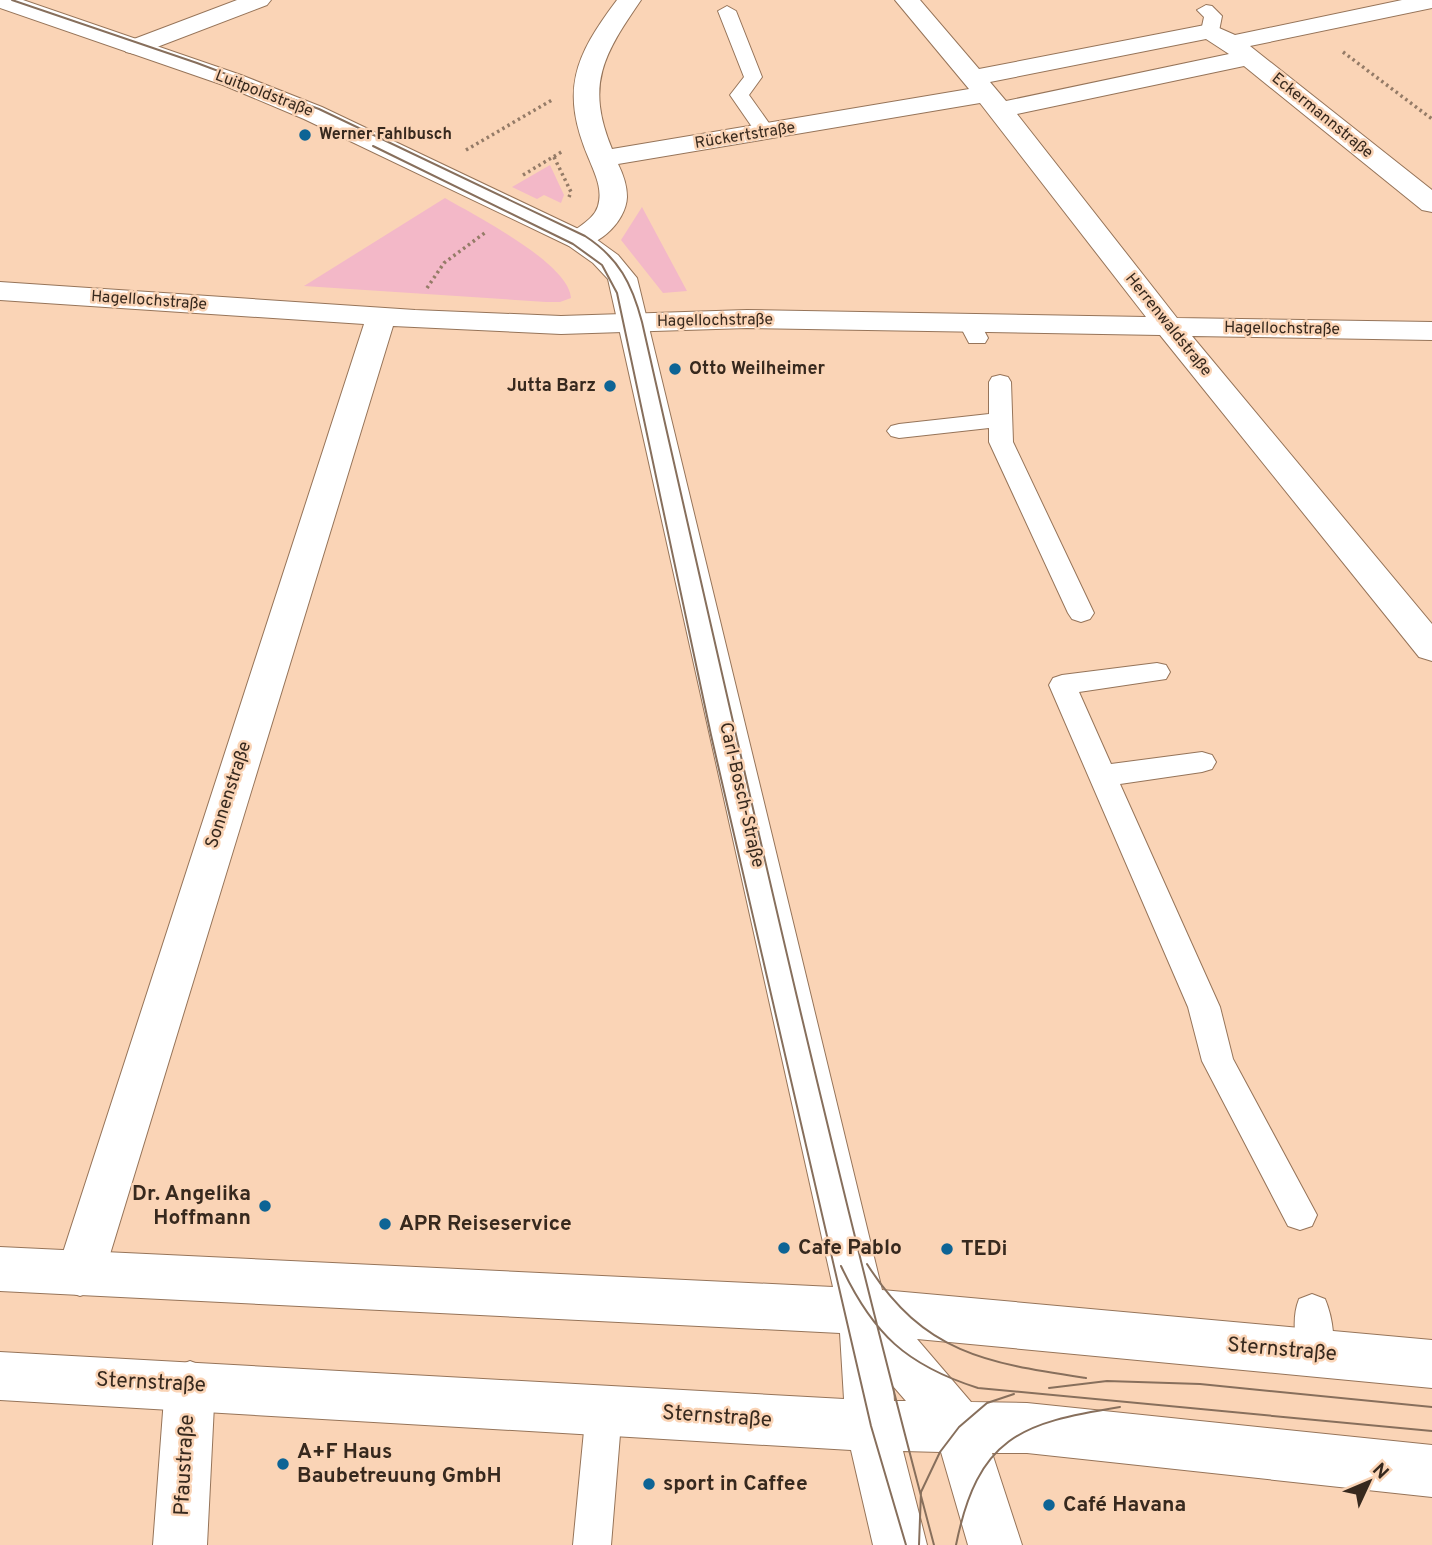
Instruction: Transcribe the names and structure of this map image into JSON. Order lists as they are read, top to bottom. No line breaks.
{"streets":{"street":["Luitpoldstraße","Eckermannstraße","Rückertstraße","Hagellochstraße","Herrenwaldstraße","Sonnenstraße","Carl-Bosch-Straße","Sternstraße","Pfaustraße"]},"crossings":[["Luitpoldstraße","Carl-Bosch-Straße"],["Eckermannstraße","Rückertstraße"],["Rückertstraße","Herrenwaldstraße"],["Hagellochstraße","Herrenwaldstraße"],["Hagellochstraße","Sonnenstraße"],["Hagellochstraße","Carl-Bosch-Straße"],["Sonnenstraße","Sternstraße"],["Carl-Bosch-Straße","Sternstraße"],["Sternstraße","Pfaustraße"]],"places":["Werner Fahlbusch","Otto Weilheimer","Jutta Barz","Dr. Angelika Hoffmann","APR Reiseservice","Cafe Pablo","TEDi","A+F Haus Baubetreuung GmbH","sport in Caffee","Café Havana"],"north":"top right"}
